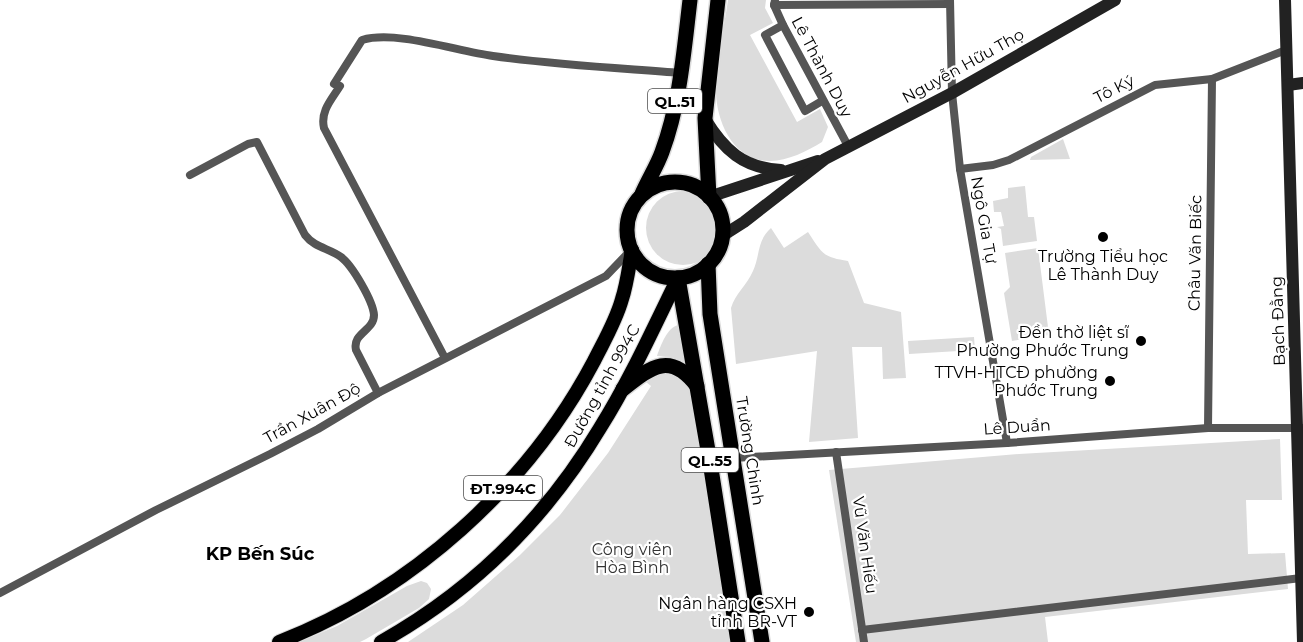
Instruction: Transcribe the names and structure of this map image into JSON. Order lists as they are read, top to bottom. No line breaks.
{"streets":{"highway":["QL.51","Trường Chinh","QL.55"],"main road":["Đường tỉnh 994C","ĐT.994C"],"street":["Nguyễn Hữu Thọ","Lê Thành Duy","Tô Ký","Ngô Gia Tự","Châu Văn Biếc","Bạch Đằng","Trần Xuân Độ","Lê Duẩn","Vũ Văn Hiếu"]},"crossings":[["Nguyễn Hữu Thọ","Lê Thành Duy"],["Nguyễn Hữu Thọ","QL.51"],["Nguyễn Hữu Thọ","Ngô Gia Tự"],["Nguyễn Hữu Thọ","Đường tỉnh 994C"],["Nguyễn Hữu Thọ","Trần Xuân Độ"],["Nguyễn Hữu Thọ","Trường Chinh"],["Nguyễn Hữu Thọ","QL.55"],["Tô Ký","Ngô Gia Tự"],["Tô Ký","Châu Văn Biếc"],["Tô Ký","Bạch Đằng"],["QL.51","Đường tỉnh 994C"],["QL.51","Trần Xuân Độ"],["QL.51","Trường Chinh"],["QL.51","QL.55"],["Ngô Gia Tự","Lê Duẩn"],["Châu Văn Biếc","Lê Duẩn"],["Bạch Đằng","Lê Duẩn"],["Đường tỉnh 994C","Trần Xuân Độ"],["Đường tỉnh 994C","Trường Chinh"],["Đường tỉnh 994C","QL.55"],["Trần Xuân Độ","Trường Chinh"],["Trần Xuân Độ","QL.55"],["Lê Duẩn","Trường Chinh"],["Lê Duẩn","Vũ Văn Hiếu"],["Trường Chinh","QL.55"]],"districts":["KP Bến Súc"],"parks":["Công viên Hòa Bình"],"places":["Trường Tiểu học Lê Thành Duy","Đền thờ liệt sĩ Phường Phước Trung","TTVH-HTCĐ phường Phước Trung","Ngân hàng CSXH tỉnh BR-VT"]}
